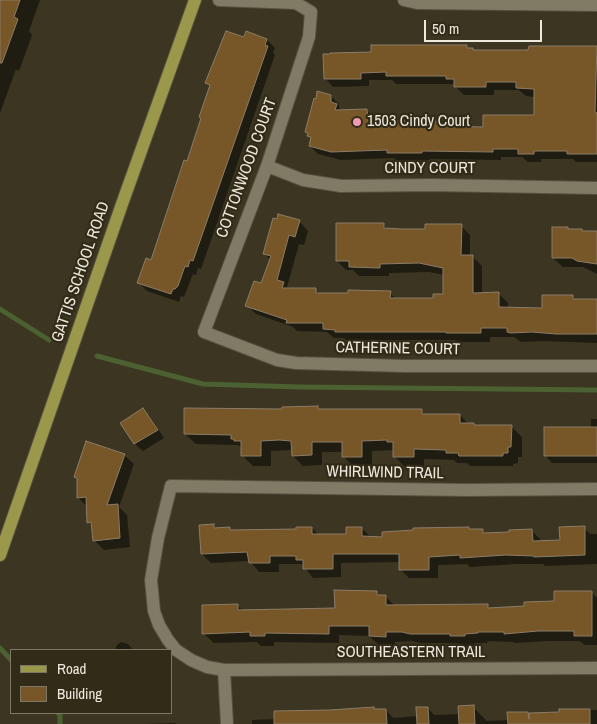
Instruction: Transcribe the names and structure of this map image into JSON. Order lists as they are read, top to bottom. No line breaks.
{"streets":{"main road":["GATTIS SCHOOL ROAD"],"street":["COTTONWOOD COURT","CINDY COURT","CATHERINE COURT","WHIRLWIND TRAIL","SOUTHEASTERN TRAIL"]},"crossings":[["COTTONWOOD COURT","CINDY COURT"],["COTTONWOOD COURT","CATHERINE COURT"],["WHIRLWIND TRAIL","SOUTHEASTERN TRAIL"]],"places":["1503 Cindy Court"],"legend":["Road","Building"],"scale_bar":"50 m"}
